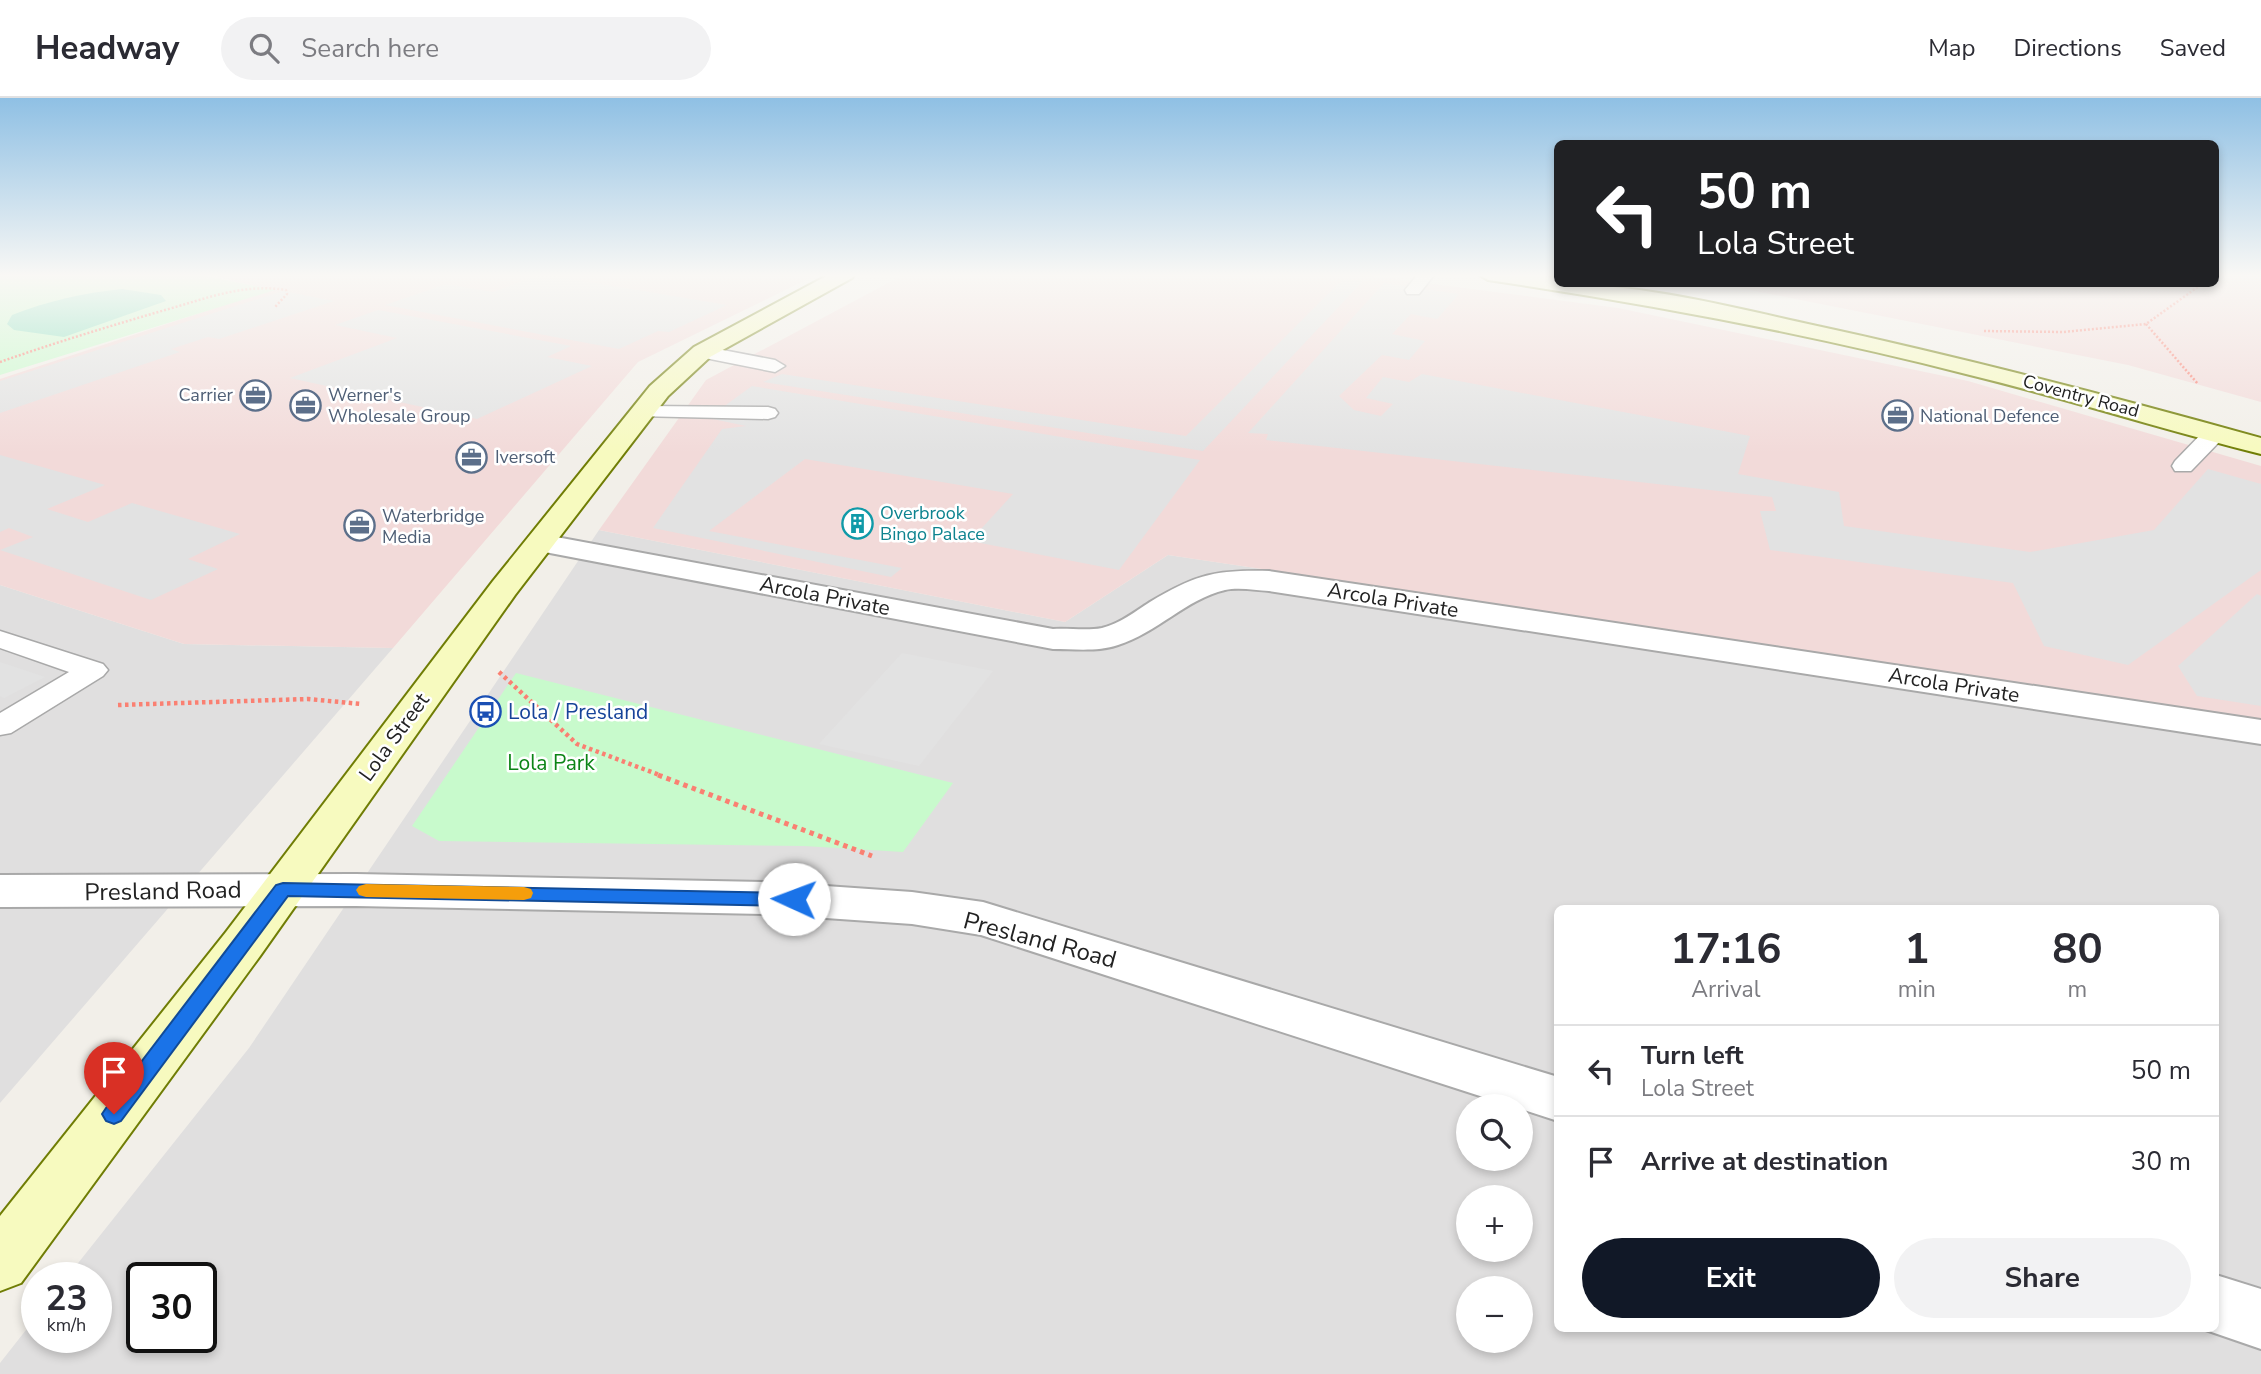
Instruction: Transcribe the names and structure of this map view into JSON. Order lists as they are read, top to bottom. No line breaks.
{"streets":{"street":["Coventry Road","Arcola Private","Lola Street","Presland Road"]},"crossings":[["Arcola Private","Lola Street"],["Lola Street","Presland Road"]],"parks":["Lola Park"],"places":{"office":["Carrier","Werner's Wholesale Group","National Defence","Iversoft","Waterbridge Media"],"building":["Overbrook Bingo Palace"],"bus stop":["Lola / Presland"]},"page":{"header":"Headway","search":"Search here","nav":["Map","Directions","Saved"],"turn":["50 m","Lola Street"],"eta":["17:16","Arrival","1","min","80","m"],"list":[{"name":"Turn left","note":"Lola Street","value":"50 m"},{"name":"Arrive at destination","value":"30 m"}],"map_buttons":["+","−"],"buttons":["Exit","Share"],"speed":"23 km/h","limit":"30"}}
